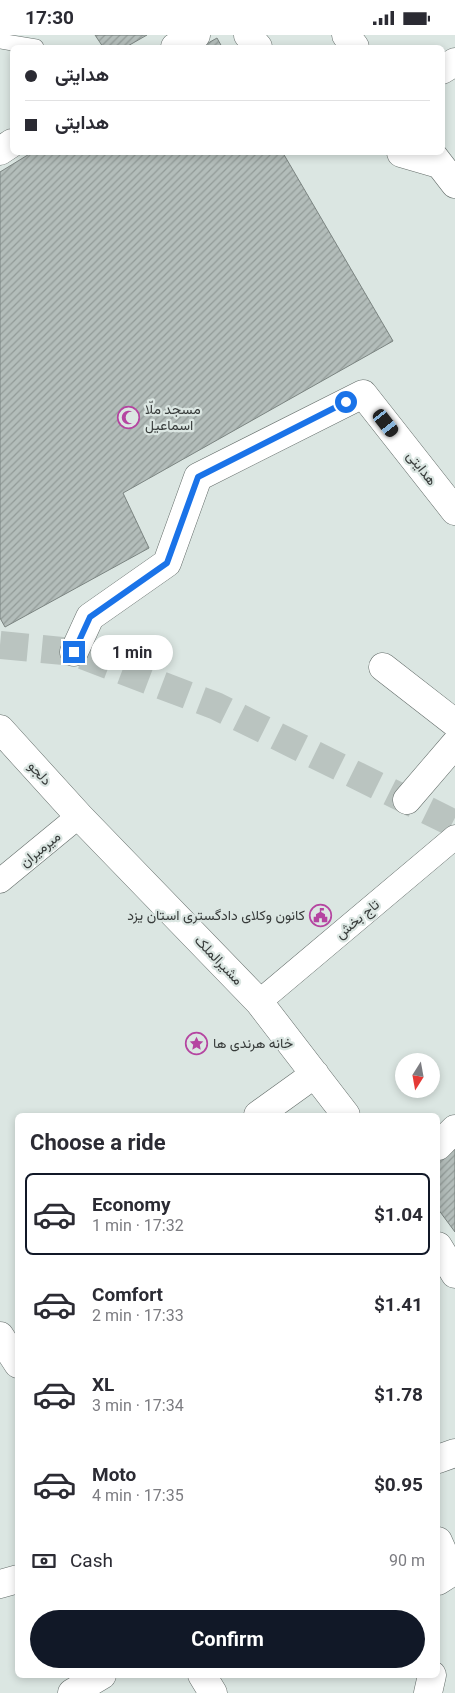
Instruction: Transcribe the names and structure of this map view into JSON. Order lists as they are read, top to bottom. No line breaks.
{"streets":{"street":["هدایتی","دلجو","میرمیران","تاج بخش","مشیرالملک"]},"crossings":[["دلجو","میرمیران"],["دلجو","مشیرالملک"],["میرمیران","مشیرالملک"],["تاج بخش","مشیرالملک"]],"places":{"mosque":["مسجد ملّا اسماعیل"],"public building":["کانون وکلای دادگستری استان یزد"],"place":["خانه هرندی ها"]},"north":"bottom","page":{"status":"17:30","banner":["هدایتی","هدایتی"],"bubble":"1 min","heading":"Choose a ride","list":[{"name":"Economy","note":"1 min · 17:32","value":"$1.04"},{"name":"Comfort","note":"2 min · 17:33","value":"$1.41"},{"name":"XL","note":"3 min · 17:34","value":"$1.78"},{"name":"Moto","note":"4 min · 17:35","value":"$0.95"}],"pay":["Cash","90 m"],"buttons":"Confirm"}}
